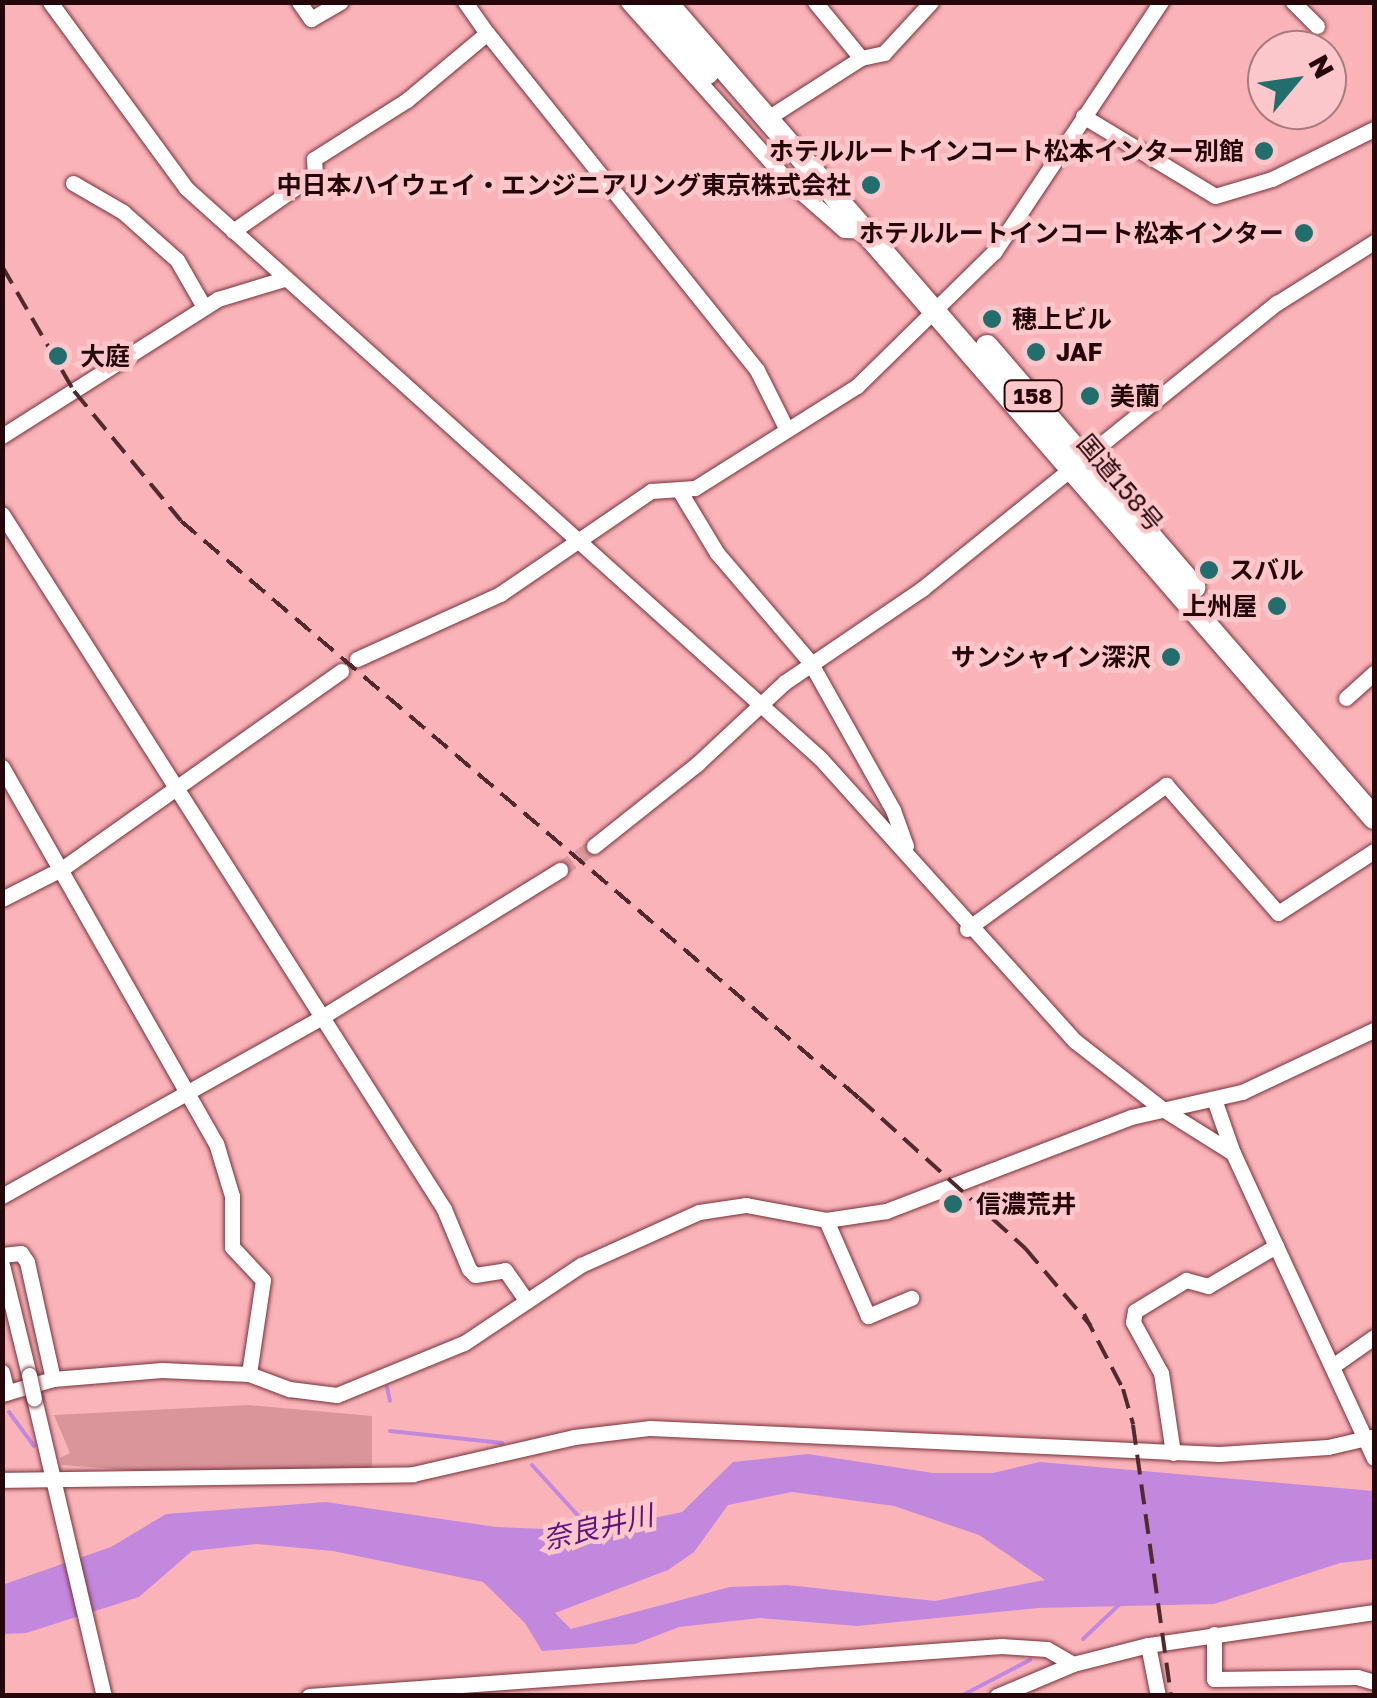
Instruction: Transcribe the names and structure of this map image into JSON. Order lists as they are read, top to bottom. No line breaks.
{"streets":{"highway":["158","国道158号"]},"water":["奈良井川"],"places":["ホテルルートインコート松本インター別館","中日本ハイウェイ・エンジニアリング東京株式会社","ホテルルートインコート松本インター","穂上ビル","JAF","大庭","美蘭","スバル","上州屋","サンシャイン深沢","信濃荒井"],"north":"top right"}
